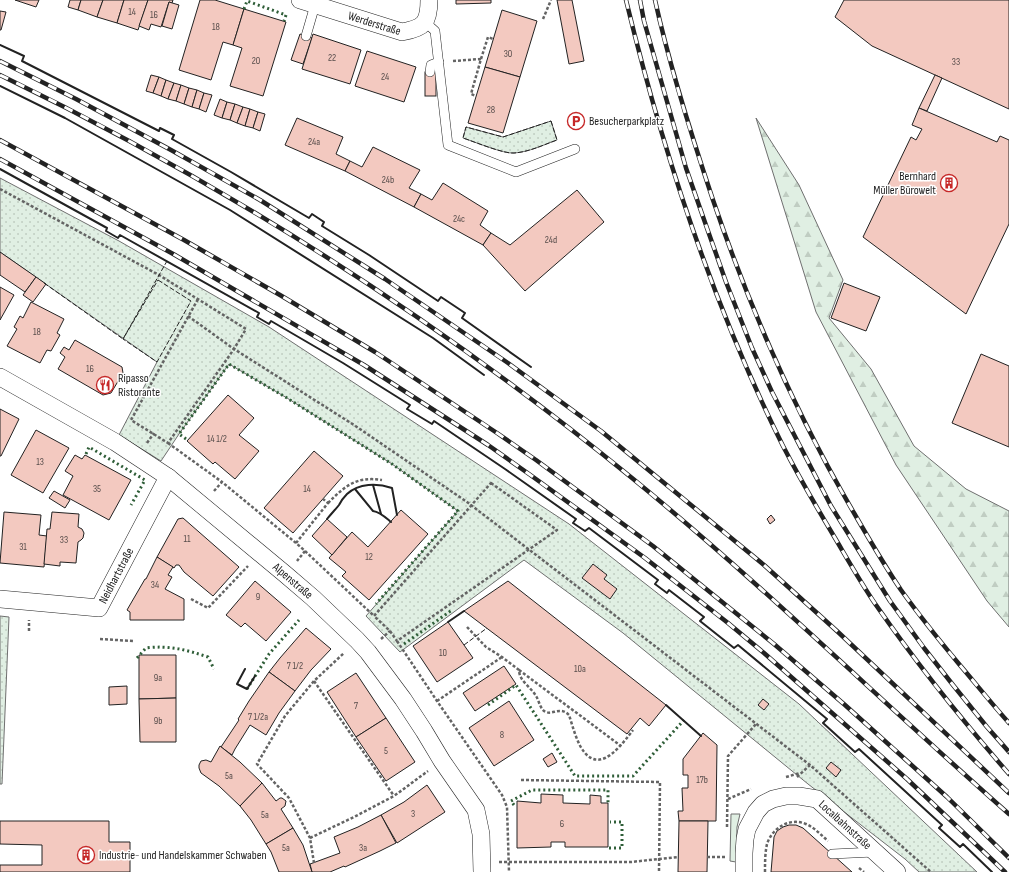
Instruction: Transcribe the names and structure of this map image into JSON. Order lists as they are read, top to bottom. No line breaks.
{"streets":{"street":["Werderstraße","Neidhartstraße","Alpenstraße","Localbahnstraße"]},"crossings":[["Neidhartstraße","Alpenstraße"]],"places":{"parking":["Besucherparkplatz"],"building":["Bernhard Müller Bürowelt","Industrie- und Handelskammer Schwaben"],"restaurant":["Ripasso Ristorante"]},"house_numbers":["14","16","18","30","22","20","33","24","28","24a","24b","24c","24d","18","16","14 1/2","13","35","14","11","33","31","12","34","9","10","7 1/2","10a","9a","7","7 1/2a","9b","8","5","5a","17b","3","5a","6","5a","3a"]}
